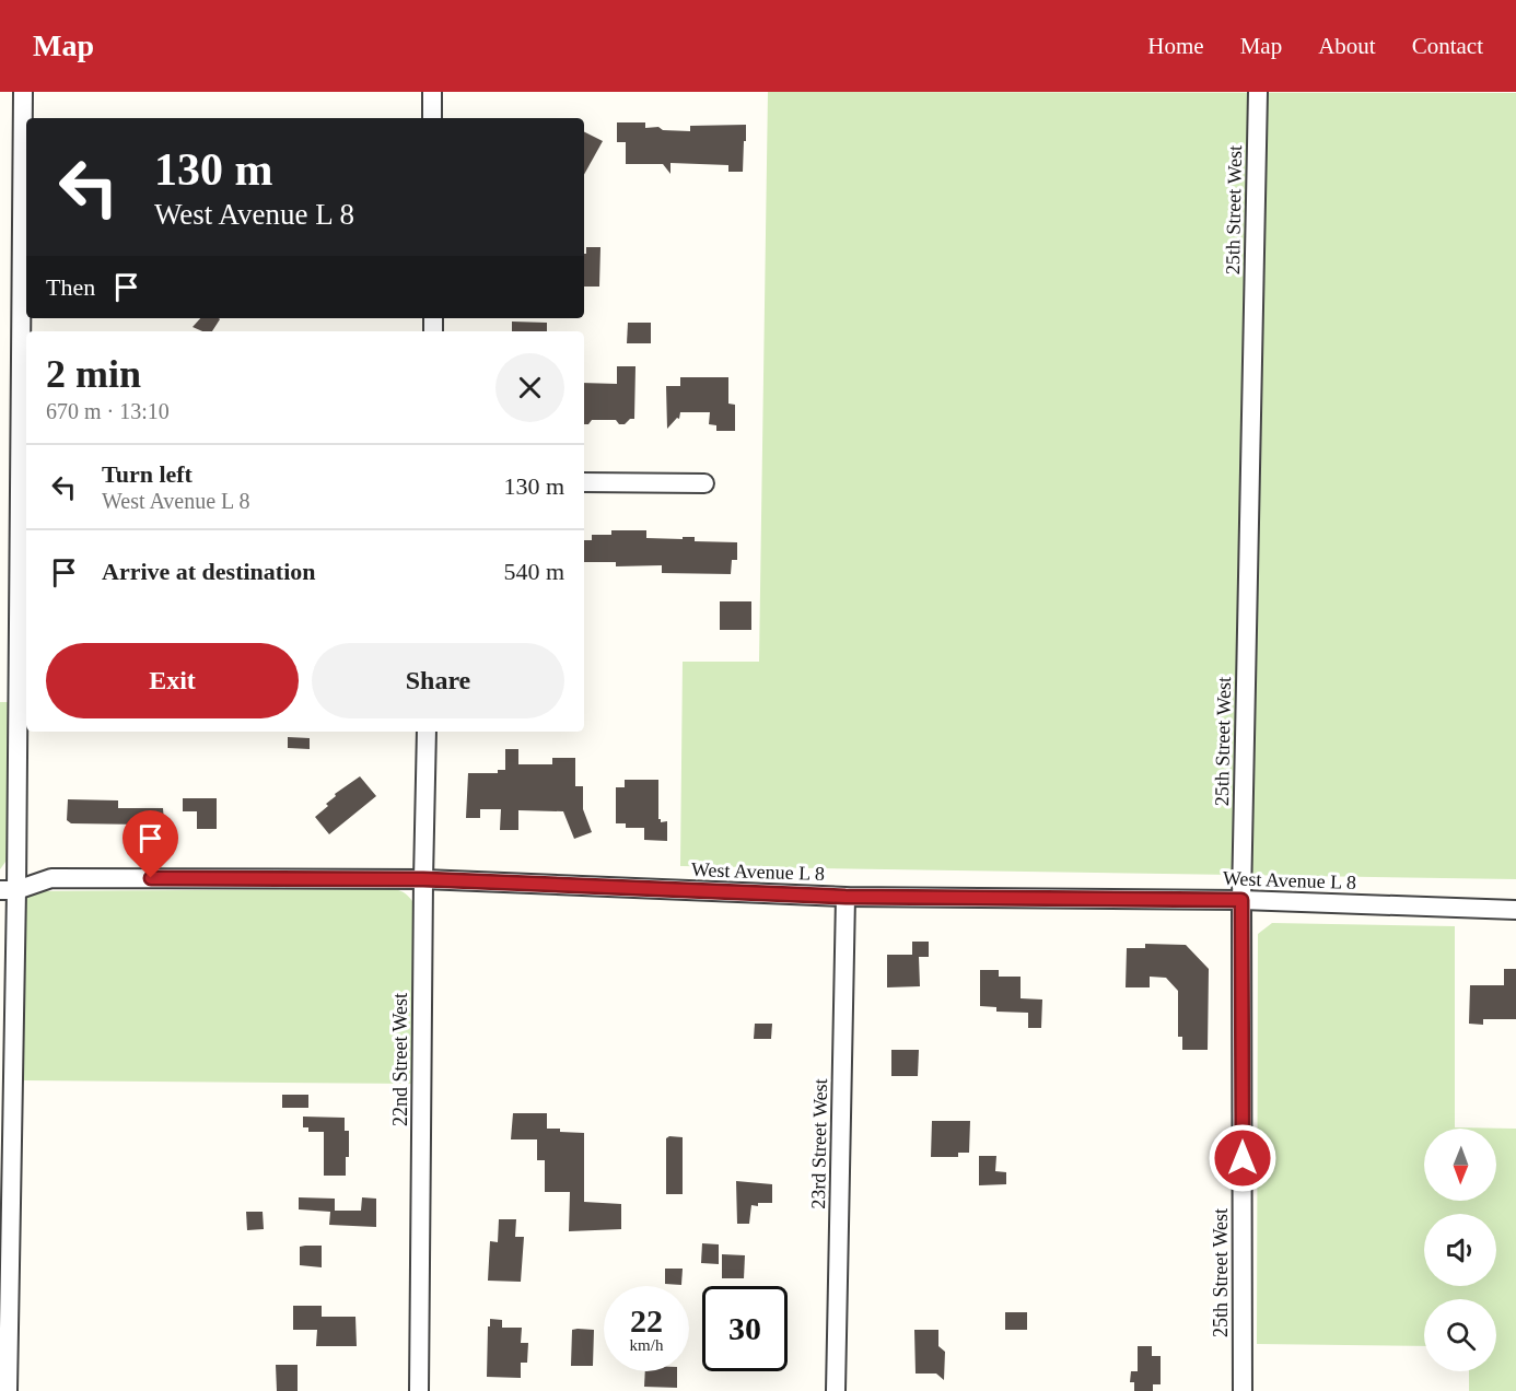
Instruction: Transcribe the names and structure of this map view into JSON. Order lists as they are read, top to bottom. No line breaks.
{"streets":{"street":["25th Street West","West Avenue L 8","22nd Street West","23rd Street West"]},"crossings":[["25th Street West","West Avenue L 8"],["West Avenue L 8","22nd Street West"],["West Avenue L 8","23rd Street West"]],"north":"bottom","page":{"header":"Map","nav":["Home","Map","About","Contact"],"turn":["130 m","West Avenue L 8"],"then":"Then","heading":["2 min","670 m · 13:10"],"list":[{"name":"Turn left","note":"West Avenue L 8","value":"130 m"},{"name":"Arrive at destination","value":"540 m"}],"buttons":["Exit","Share"],"speed":"22 km/h","limit":"30"}}
